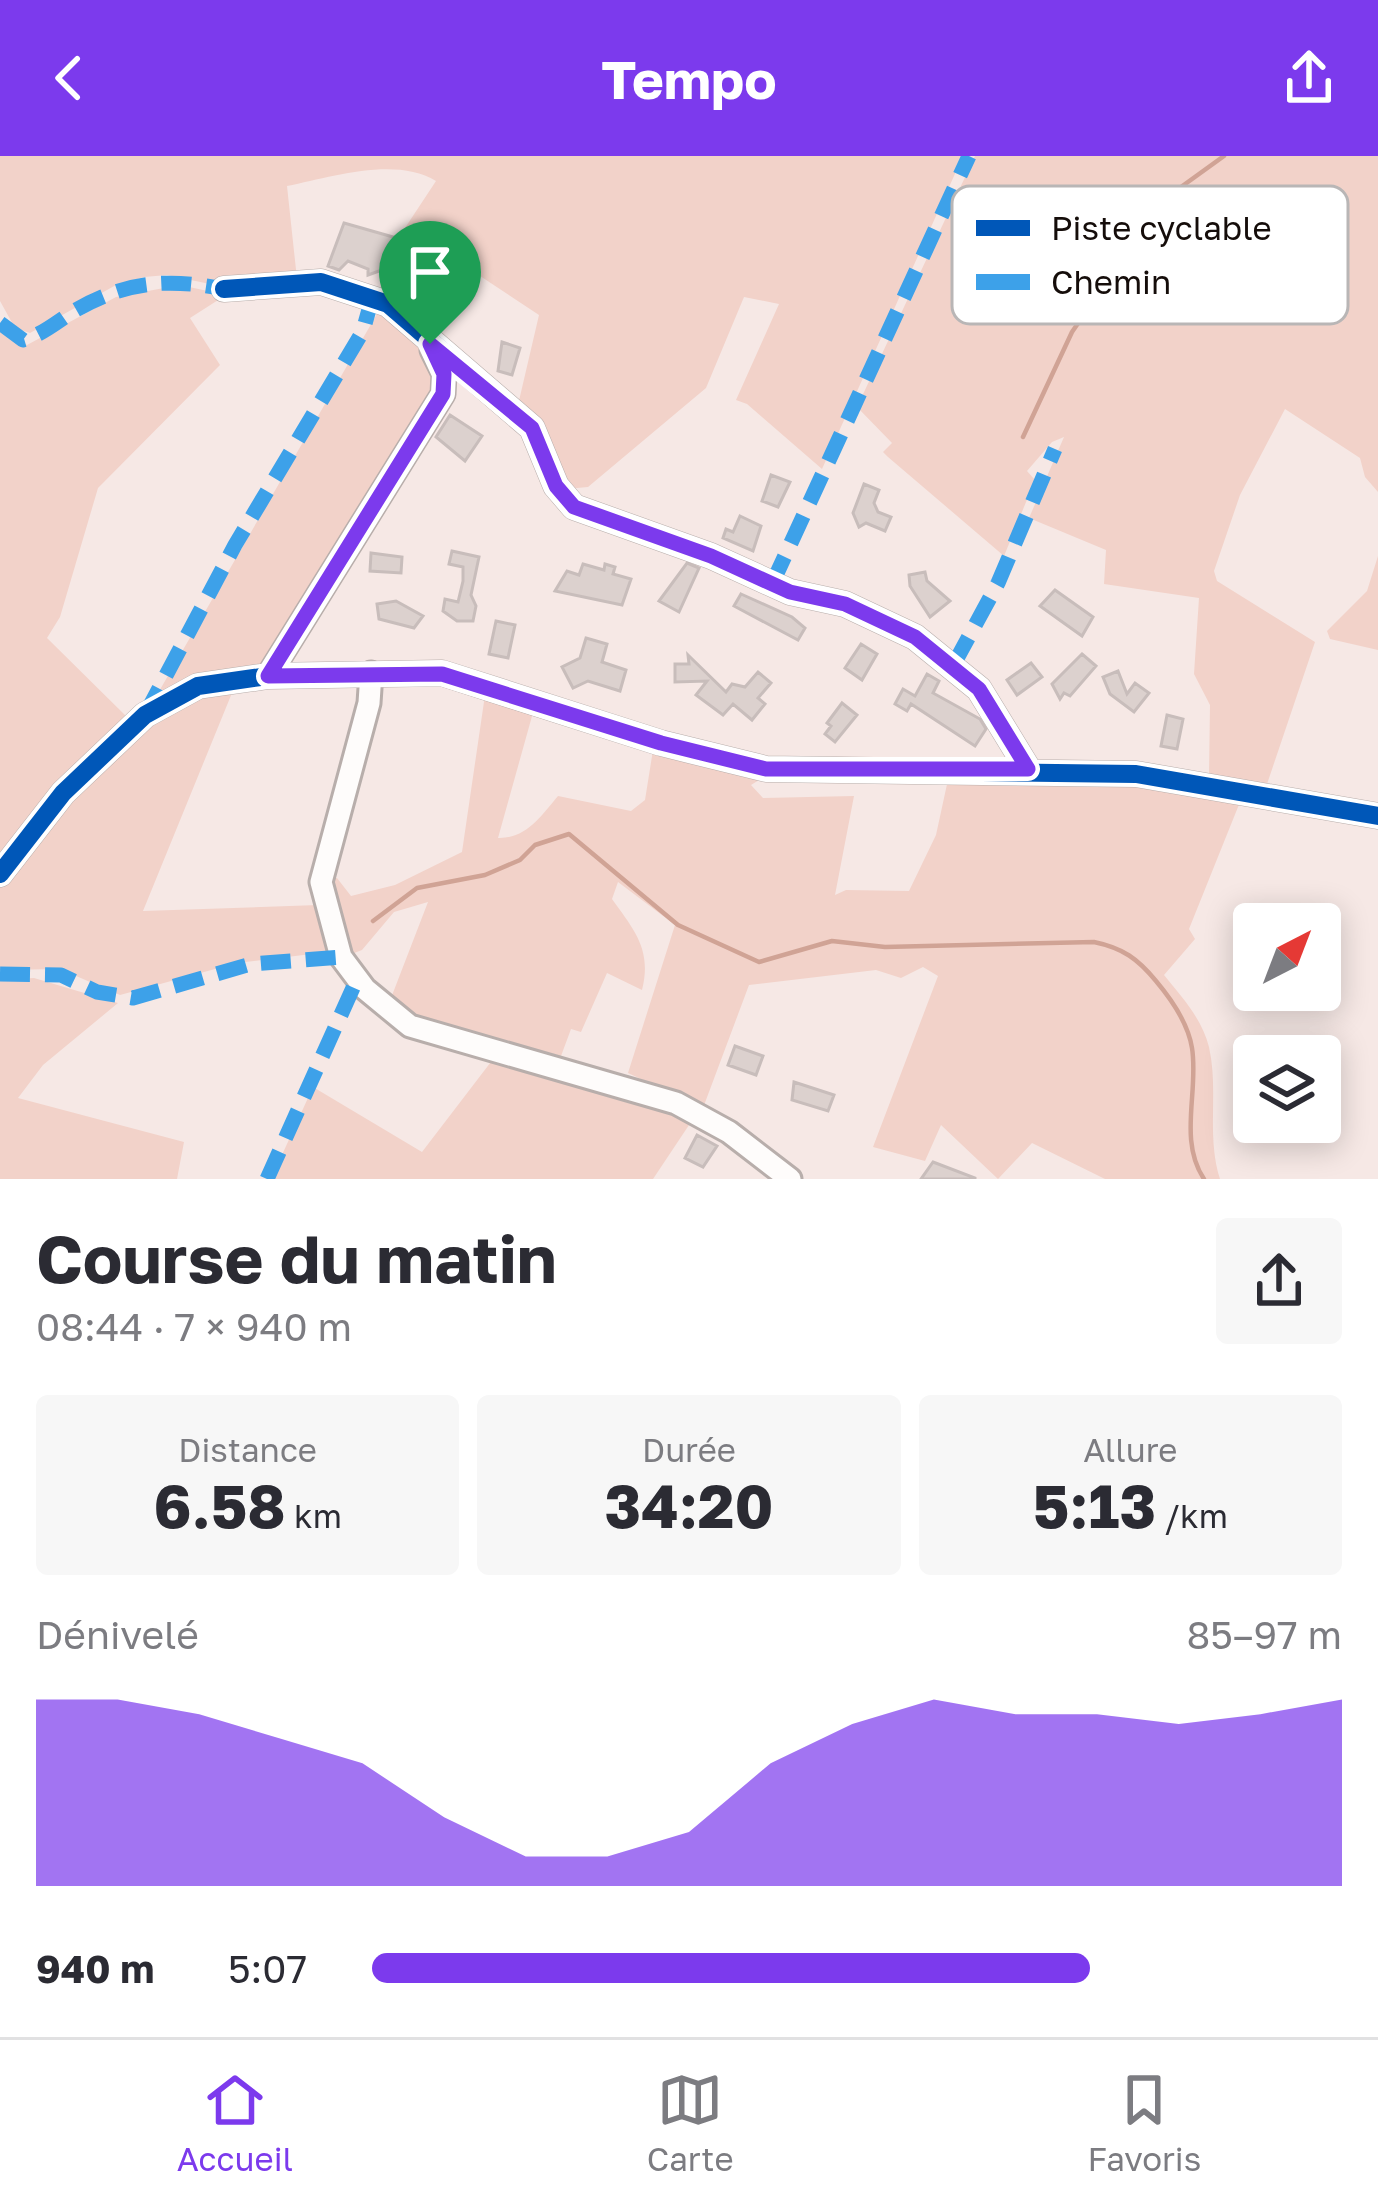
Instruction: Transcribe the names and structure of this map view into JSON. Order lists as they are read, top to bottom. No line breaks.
{"legend":["Piste cyclable","Chemin"],"north":"top right","page":{"header":"Tempo","heading":["Course du matin","08:44 · 7 × 940 m"],"stats":[["Distance","6.58 km"],["Durée","34:20"],["Allure","5:13 /km"]],"chart":["Dénivelé","85–97 m"],"list":[{"name":"940 m","note":"5:07"}],"tabs":["Accueil","Carte","Favoris"]}}
